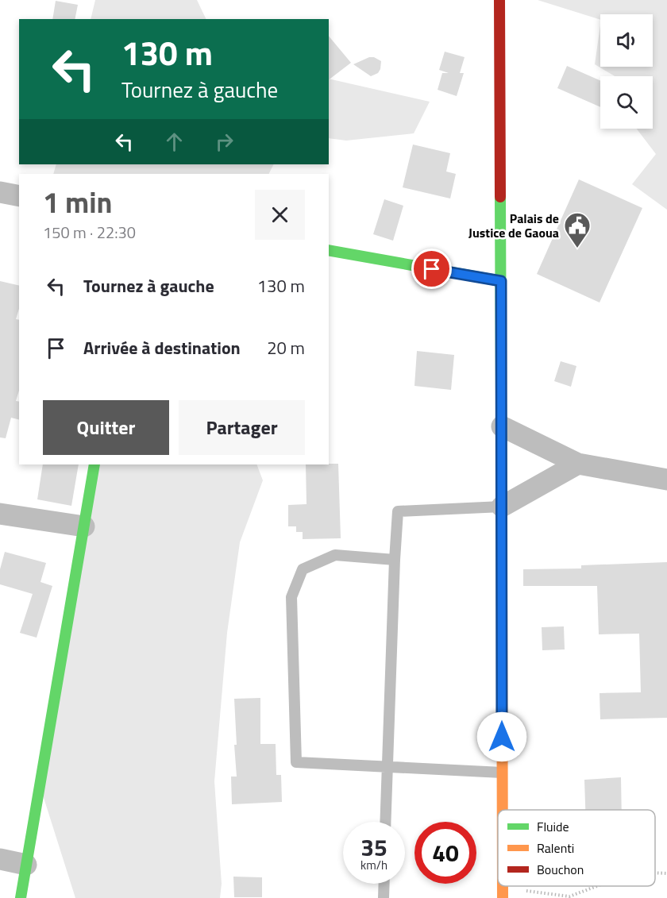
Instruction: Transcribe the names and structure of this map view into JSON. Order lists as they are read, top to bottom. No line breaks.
{"places":{"public building":["Palais de Justice de Gaoua"]},"legend":["Fluide","Ralenti","Bouchon"],"page":{"turn":["130 m","Tournez à gauche"],"heading":["1 min","150 m · 22:30"],"list":[{"name":"Tournez à gauche","value":"130 m"},{"name":"Arrivée à destination","value":"20 m"}],"buttons":["Quitter","Partager"],"speed":"35 km/h","limit":"40"}}
